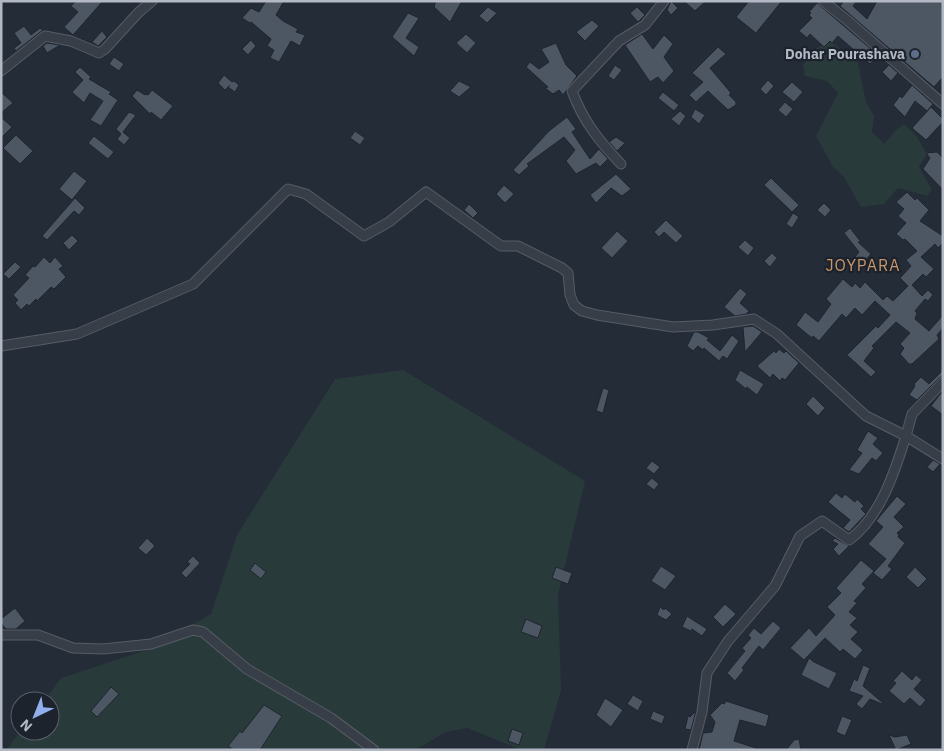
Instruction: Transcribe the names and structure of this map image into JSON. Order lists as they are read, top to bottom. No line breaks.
{"districts":["JOYPARA"],"places":["Dohar Pourashava"],"north":"bottom left"}
